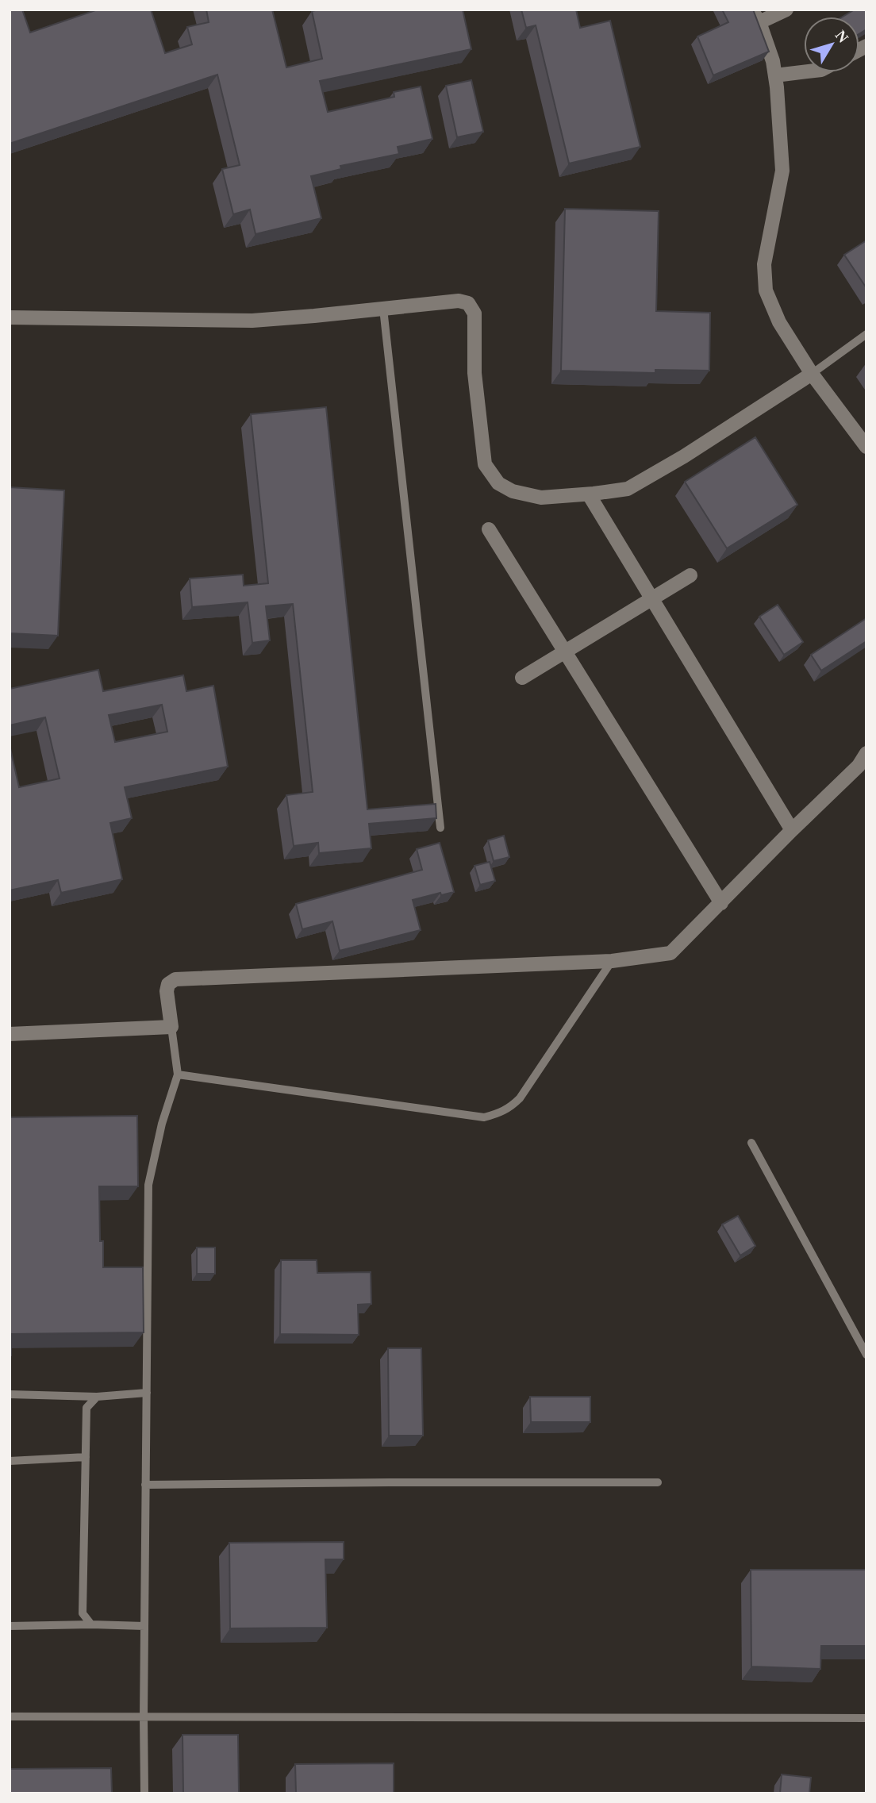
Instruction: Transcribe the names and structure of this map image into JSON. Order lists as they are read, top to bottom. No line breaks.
{"north":"top right"}
